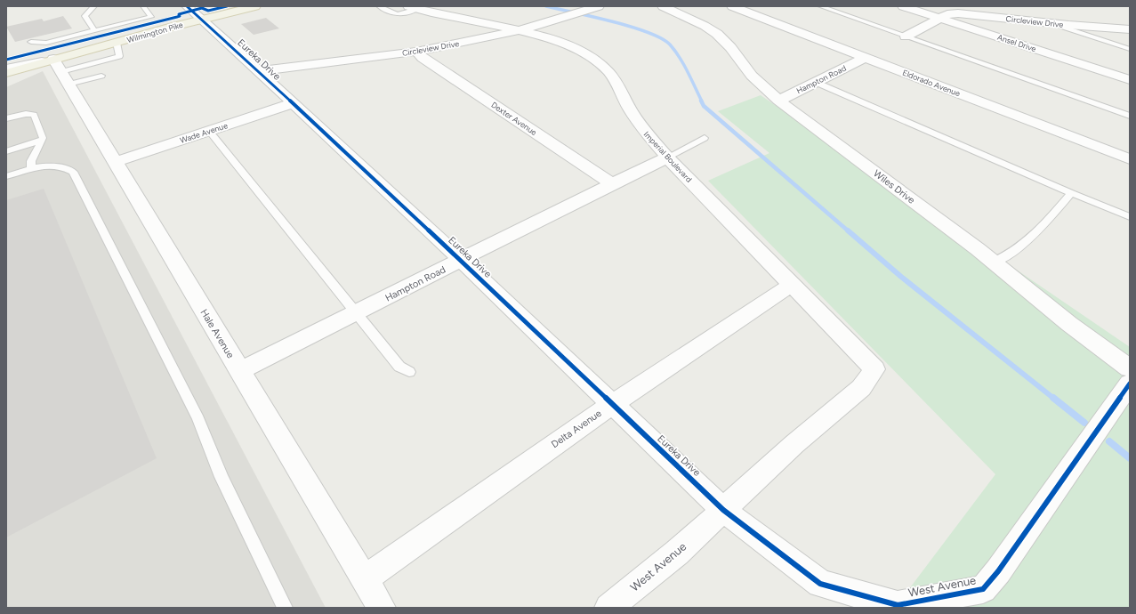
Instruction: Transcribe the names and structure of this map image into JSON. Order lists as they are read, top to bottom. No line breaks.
{"streets":{"main road":["Wilmington Pike"],"street":["Circleview Drive","Ansel Drive","Eureka Drive","Hampton Road","Eldorado Avenue","Dexter Avenue","Wade Avenue","Imperial Boulevard","Wiles Drive","Hale Avenue","Delta Avenue","West Avenue"]},"crossings":[["Circleview Drive","Ansel Drive"],["Circleview Drive","Eureka Drive"],["Circleview Drive","Dexter Avenue"],["Circleview Drive","Imperial Boulevard"],["Wilmington Pike","Eureka Drive"],["Wilmington Pike","Hale Avenue"],["Eureka Drive","Hampton Road"],["Eureka Drive","Wade Avenue"],["Eureka Drive","Delta Avenue"],["Eureka Drive","West Avenue"],["Hampton Road","Eldorado Avenue"],["Hampton Road","Dexter Avenue"],["Hampton Road","Imperial Boulevard"],["Hampton Road","Wiles Drive"],["Hampton Road","Hale Avenue"],["Wade Avenue","Hale Avenue"],["Imperial Boulevard","Delta Avenue"],["Imperial Boulevard","West Avenue"],["Hale Avenue","Delta Avenue"]]}
